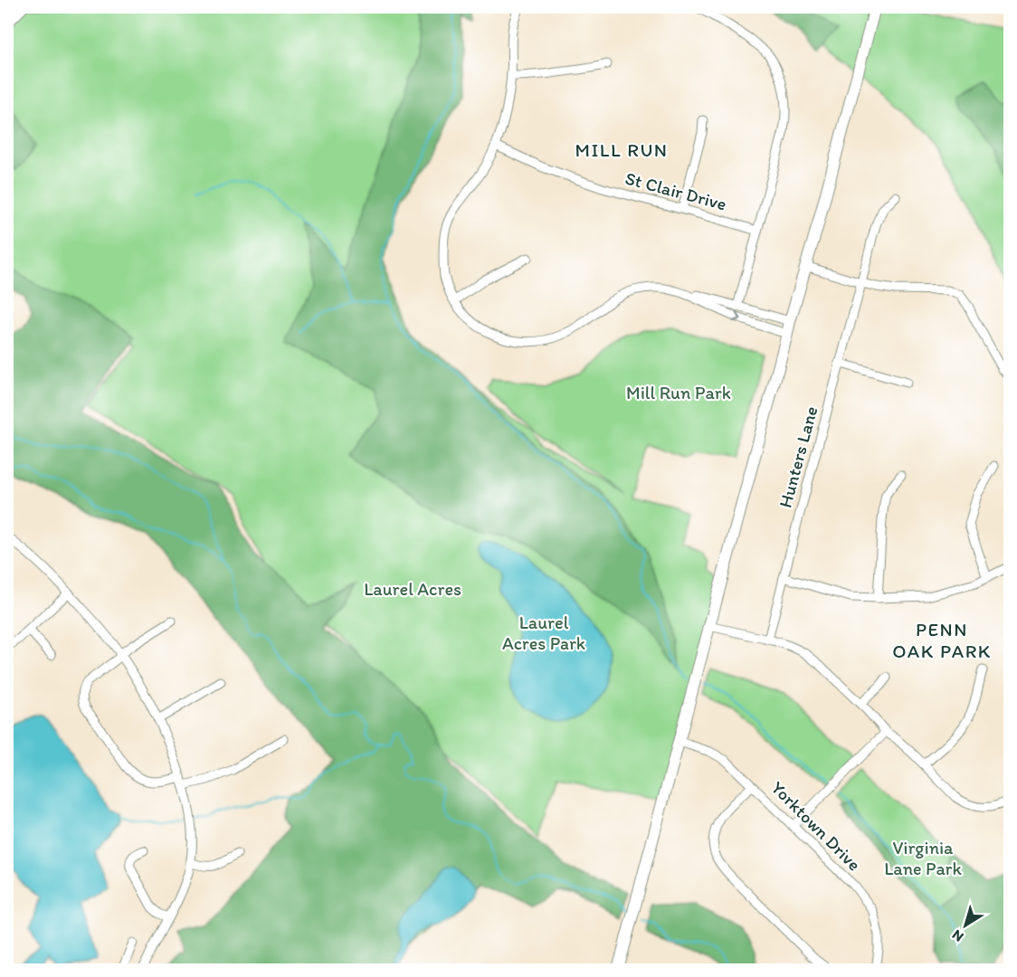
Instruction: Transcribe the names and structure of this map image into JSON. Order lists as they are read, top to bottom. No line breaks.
{"streets":{"street":["St Clair Drive","Hunters Lane","Yorktown Drive"]},"districts":["MILL RUN","PENN OAK PARK"],"parks":["Mill Run Park","Laurel Acres","Laurel Acres Park","Virginia Lane Park"],"north":"bottom left"}
